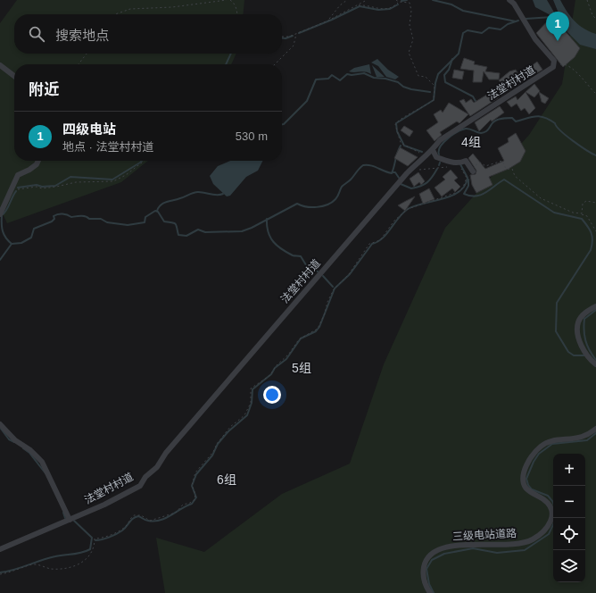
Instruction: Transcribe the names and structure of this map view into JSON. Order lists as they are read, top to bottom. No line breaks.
{"streets":{"street":["法堂村村道","三级电站道路"]},"districts":["4组","5组","6组"],"page":{"pins":"1","search":"搜索地点","heading":"附近","list":[{"mark":"1","name":"四级电站","note":"地点 · 法堂村村道","value":"530 m"}],"map_buttons":["+","−"]}}
